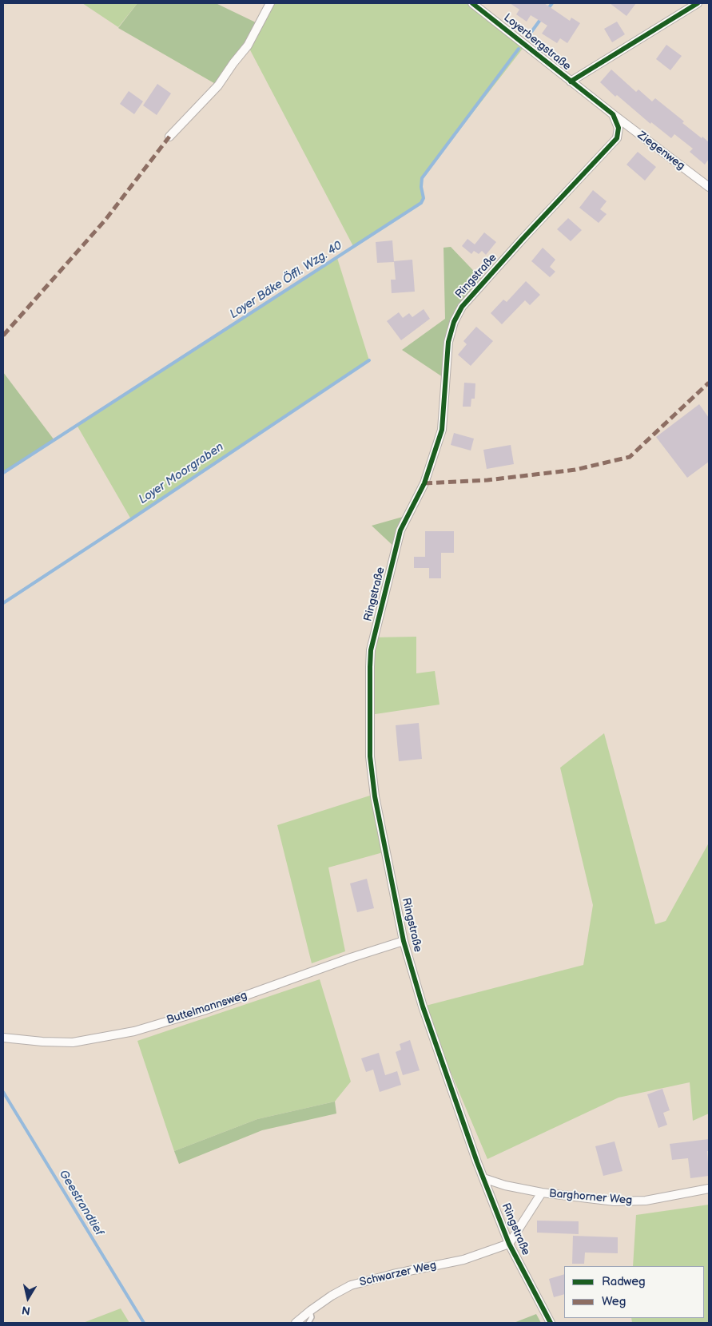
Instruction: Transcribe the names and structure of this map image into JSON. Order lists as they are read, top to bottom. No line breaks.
{"streets":{"street":["Loyerbergstraße","Ziegenweg","Ringstraße","Buttelmannsweg","Barghorner Weg","Schwarzer Weg"]},"crossings":[["Ziegenweg","Ringstraße"],["Ringstraße","Buttelmannsweg"],["Ringstraße","Barghorner Weg"],["Ringstraße","Schwarzer Weg"],["Barghorner Weg","Schwarzer Weg"]],"water":["Loyer Bäke Öffl. Wzg. 40","Loyer Moorgraben","Geestrandtief"],"legend":["Radweg","Weg"],"north":"bottom"}
